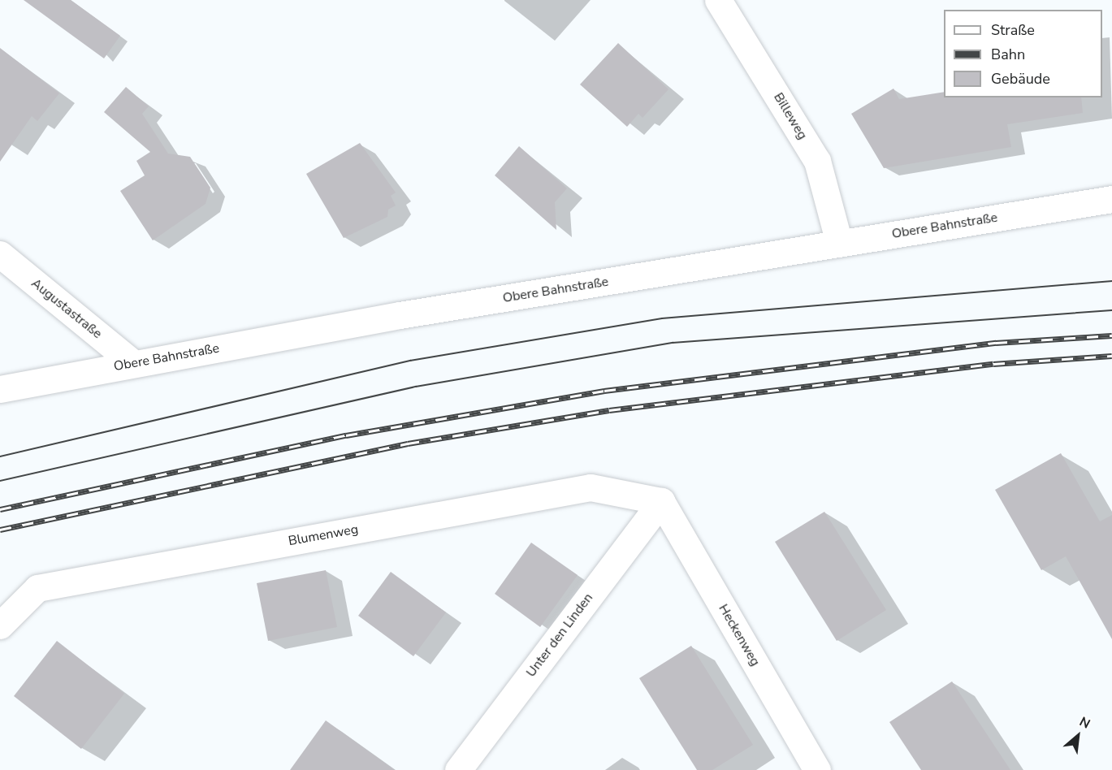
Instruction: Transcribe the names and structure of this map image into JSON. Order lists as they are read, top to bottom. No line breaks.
{"streets":{"street":["Billeweg","Obere Bahnstraße","Augustastraße","Blumenweg","Unter den Linden","Heckenweg"]},"crossings":[["Billeweg","Obere Bahnstraße"],["Obere Bahnstraße","Augustastraße"],["Blumenweg","Unter den Linden"],["Blumenweg","Heckenweg"],["Unter den Linden","Heckenweg"]],"legend":["Straße","Bahn","Gebäude"],"north":"top right"}
